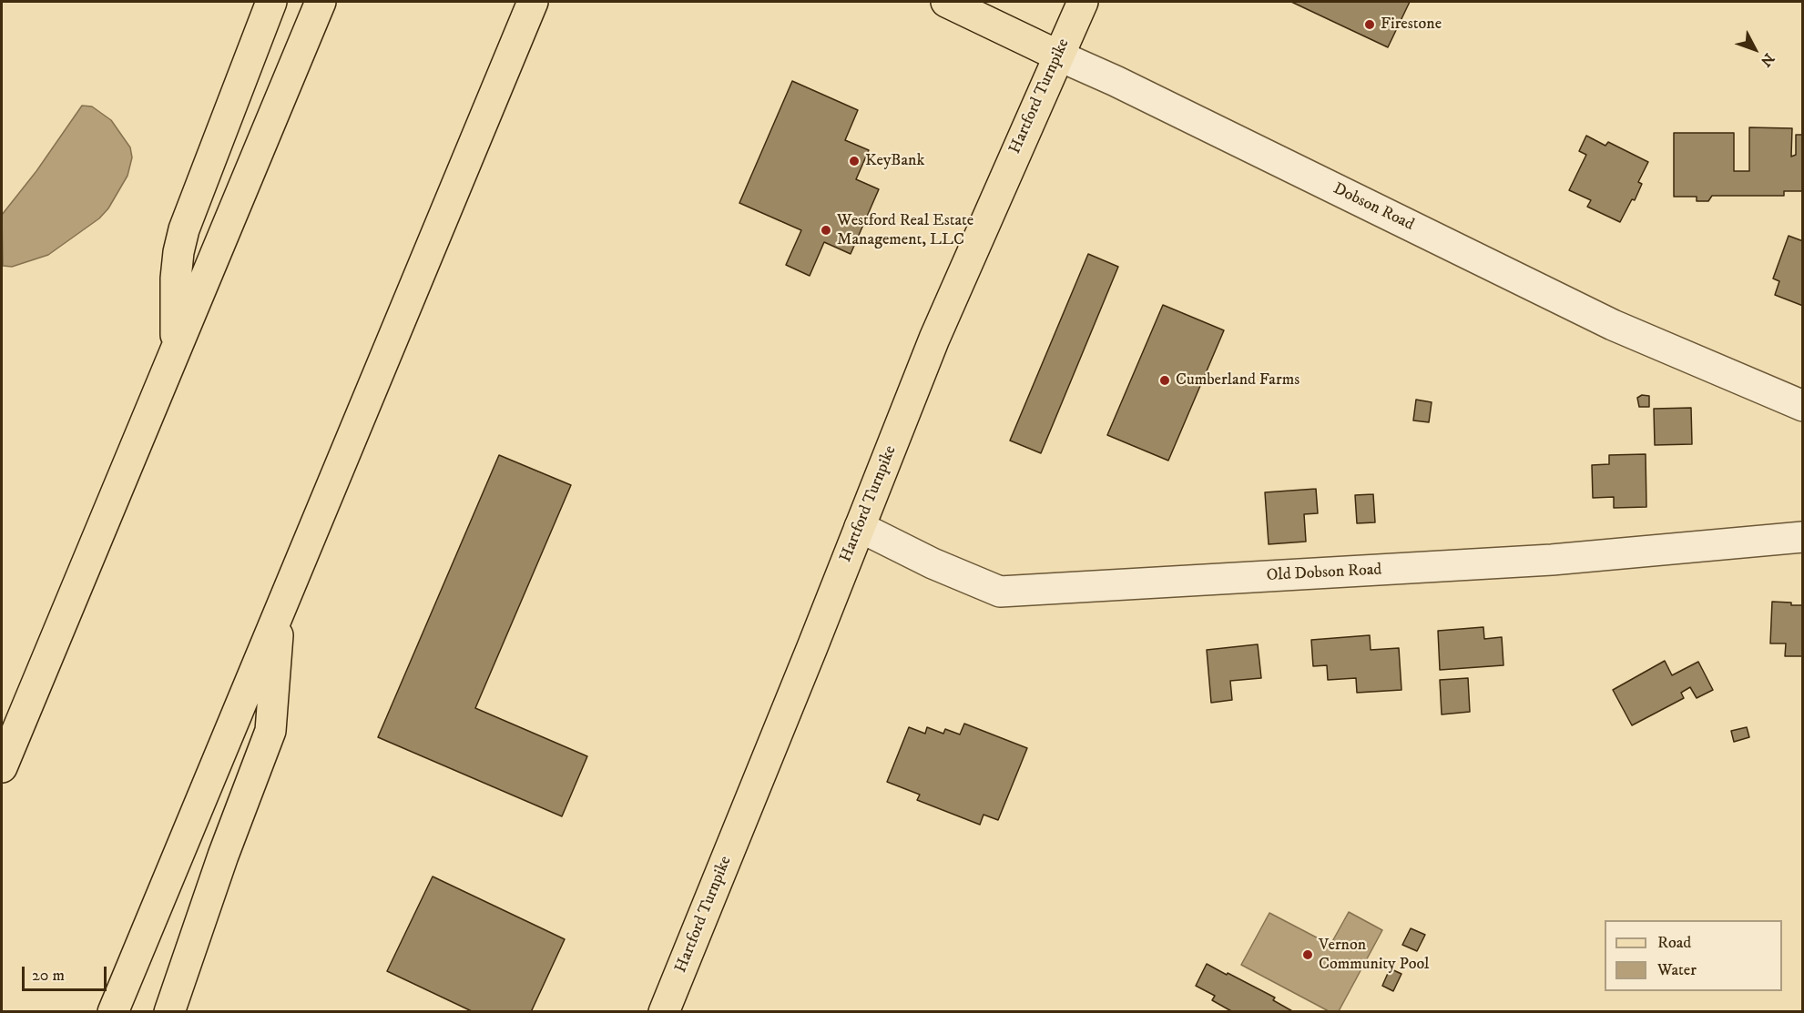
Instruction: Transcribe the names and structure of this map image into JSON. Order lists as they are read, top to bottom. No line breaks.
{"streets":{"main road":["Hartford Turnpike","Dobson Road"],"street":["Old Dobson Road"]},"crossings":[["Hartford Turnpike","Dobson Road"],["Hartford Turnpike","Old Dobson Road"]],"places":["Firestone","KeyBank","Westford Real Estate Management, LLC","Cumberland Farms","Vernon Community Pool"],"legend":["Road","Water"],"scale_bar":"20 m","north":"bottom right"}
